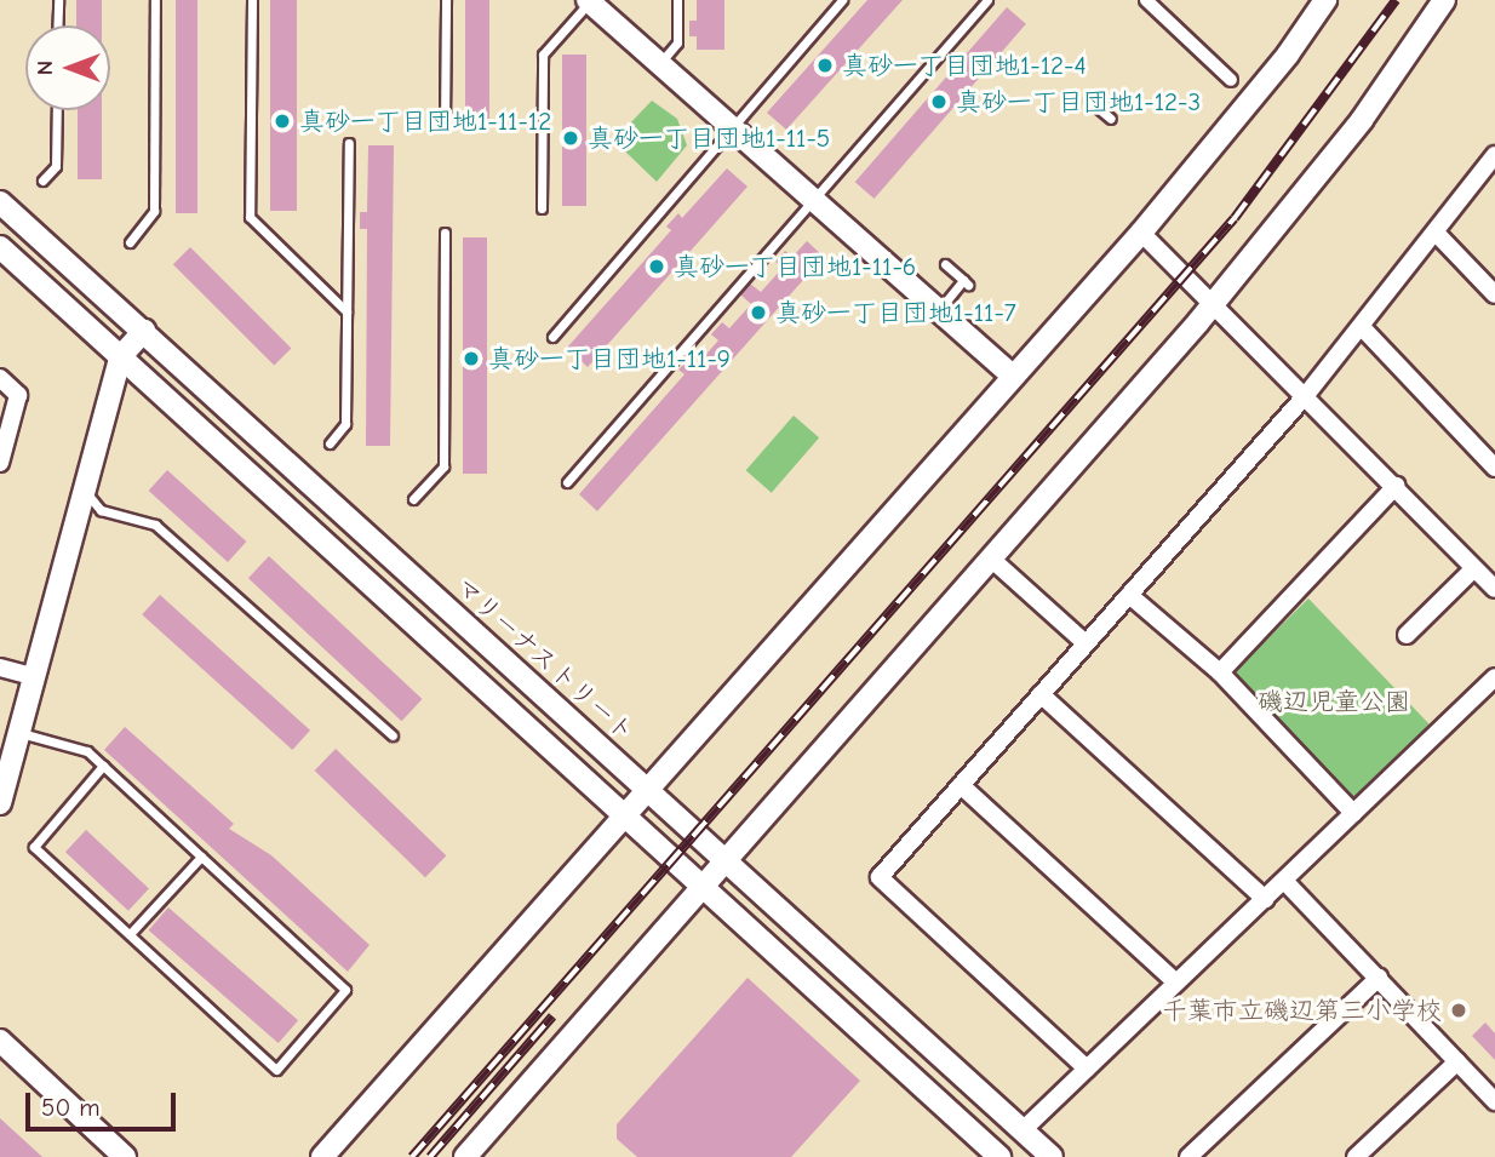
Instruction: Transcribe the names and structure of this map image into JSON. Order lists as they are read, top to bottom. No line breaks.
{"streets":{"street":["マリーナストリート"]},"parks":["磯辺児童公園"],"places":["真砂一丁目団地1-12-4","真砂一丁目団地1-12-3","真砂一丁目団地1-11-12","真砂一丁目団地1-11-5","真砂一丁目団地1-11-6","真砂一丁目団地1-11-7","真砂一丁目団地1-11-9","千葉市立磯辺第三小学校"],"scale_bar":"50 m","north":"left"}
